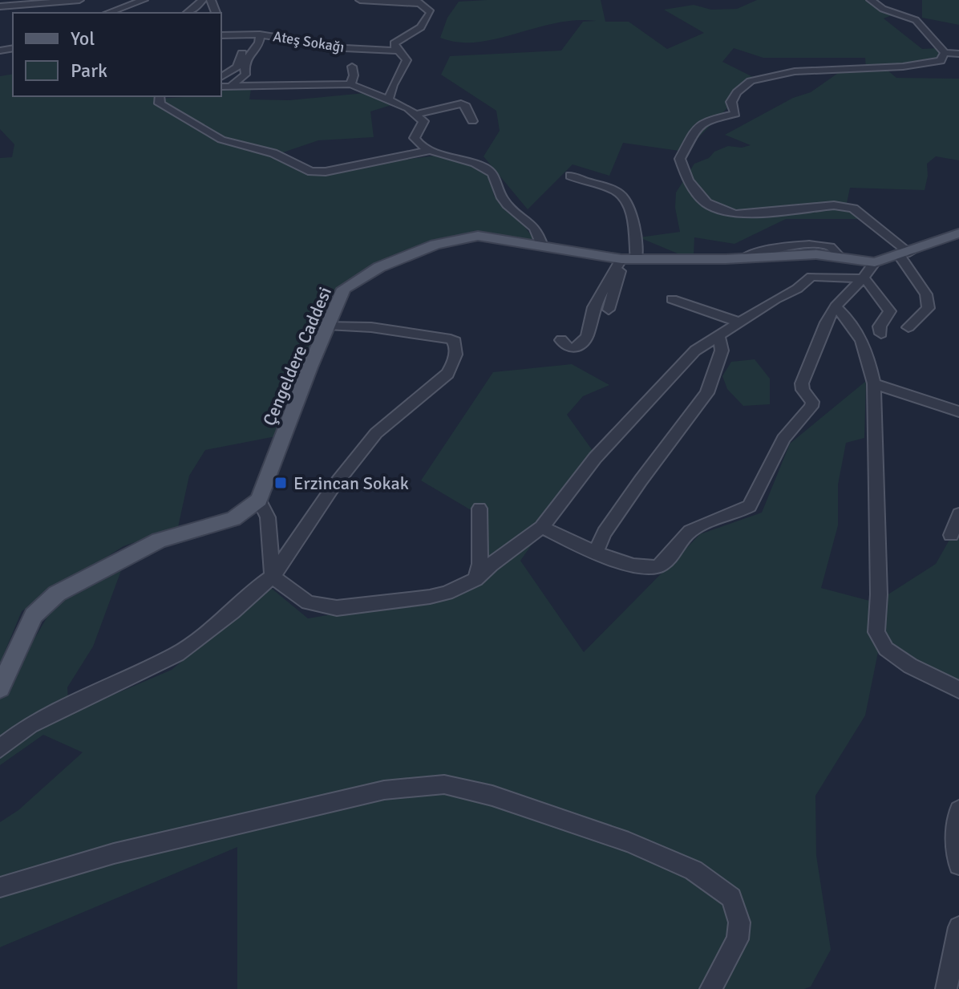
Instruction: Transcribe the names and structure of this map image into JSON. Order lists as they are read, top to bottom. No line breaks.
{"streets":{"main road":["Çengeldere Caddesi"],"street":["Ateş Sokağı"]},"places":{"transit":["Erzincan Sokak"]},"legend":["Yol","Park"]}
